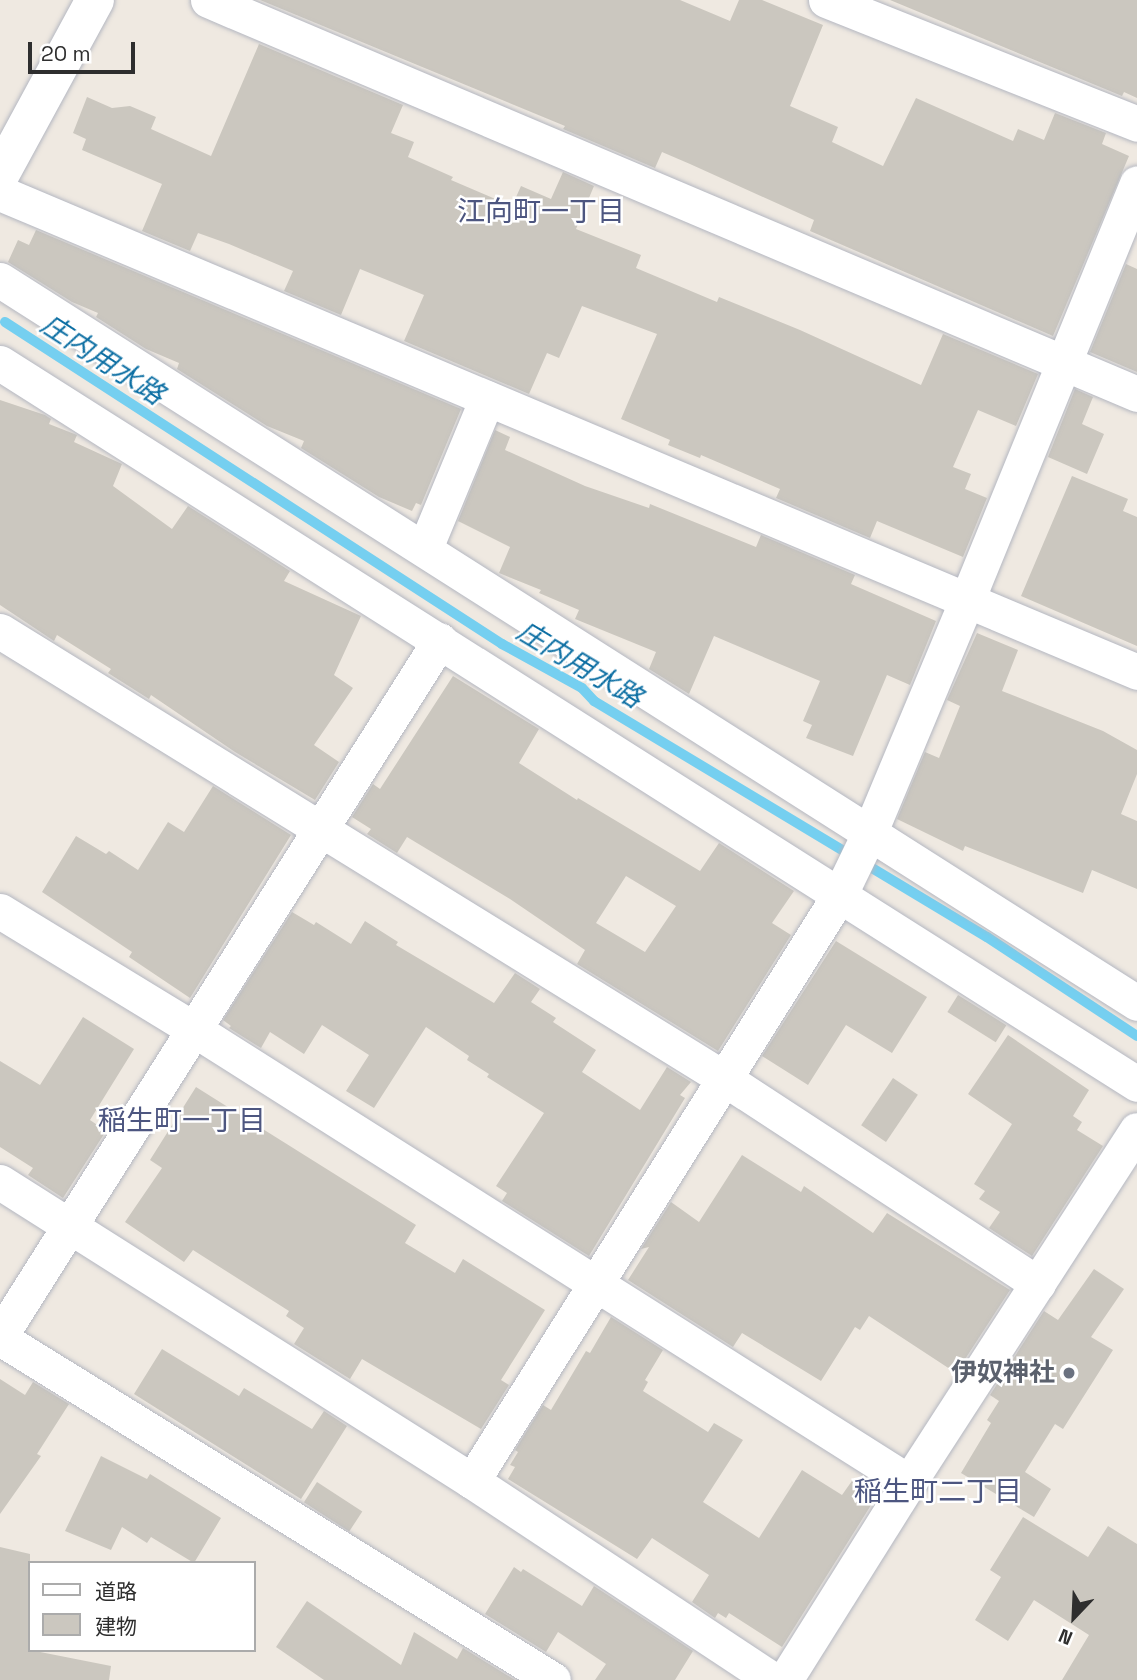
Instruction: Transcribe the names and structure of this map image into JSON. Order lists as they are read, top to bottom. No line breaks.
{"districts":["江向町一丁目","稲生町一丁目","稲生町二丁目"],"water":["庄内用水路"],"places":["伊奴神社"],"legend":["道路","建物"],"scale_bar":"20 m","north":"bottom left"}
